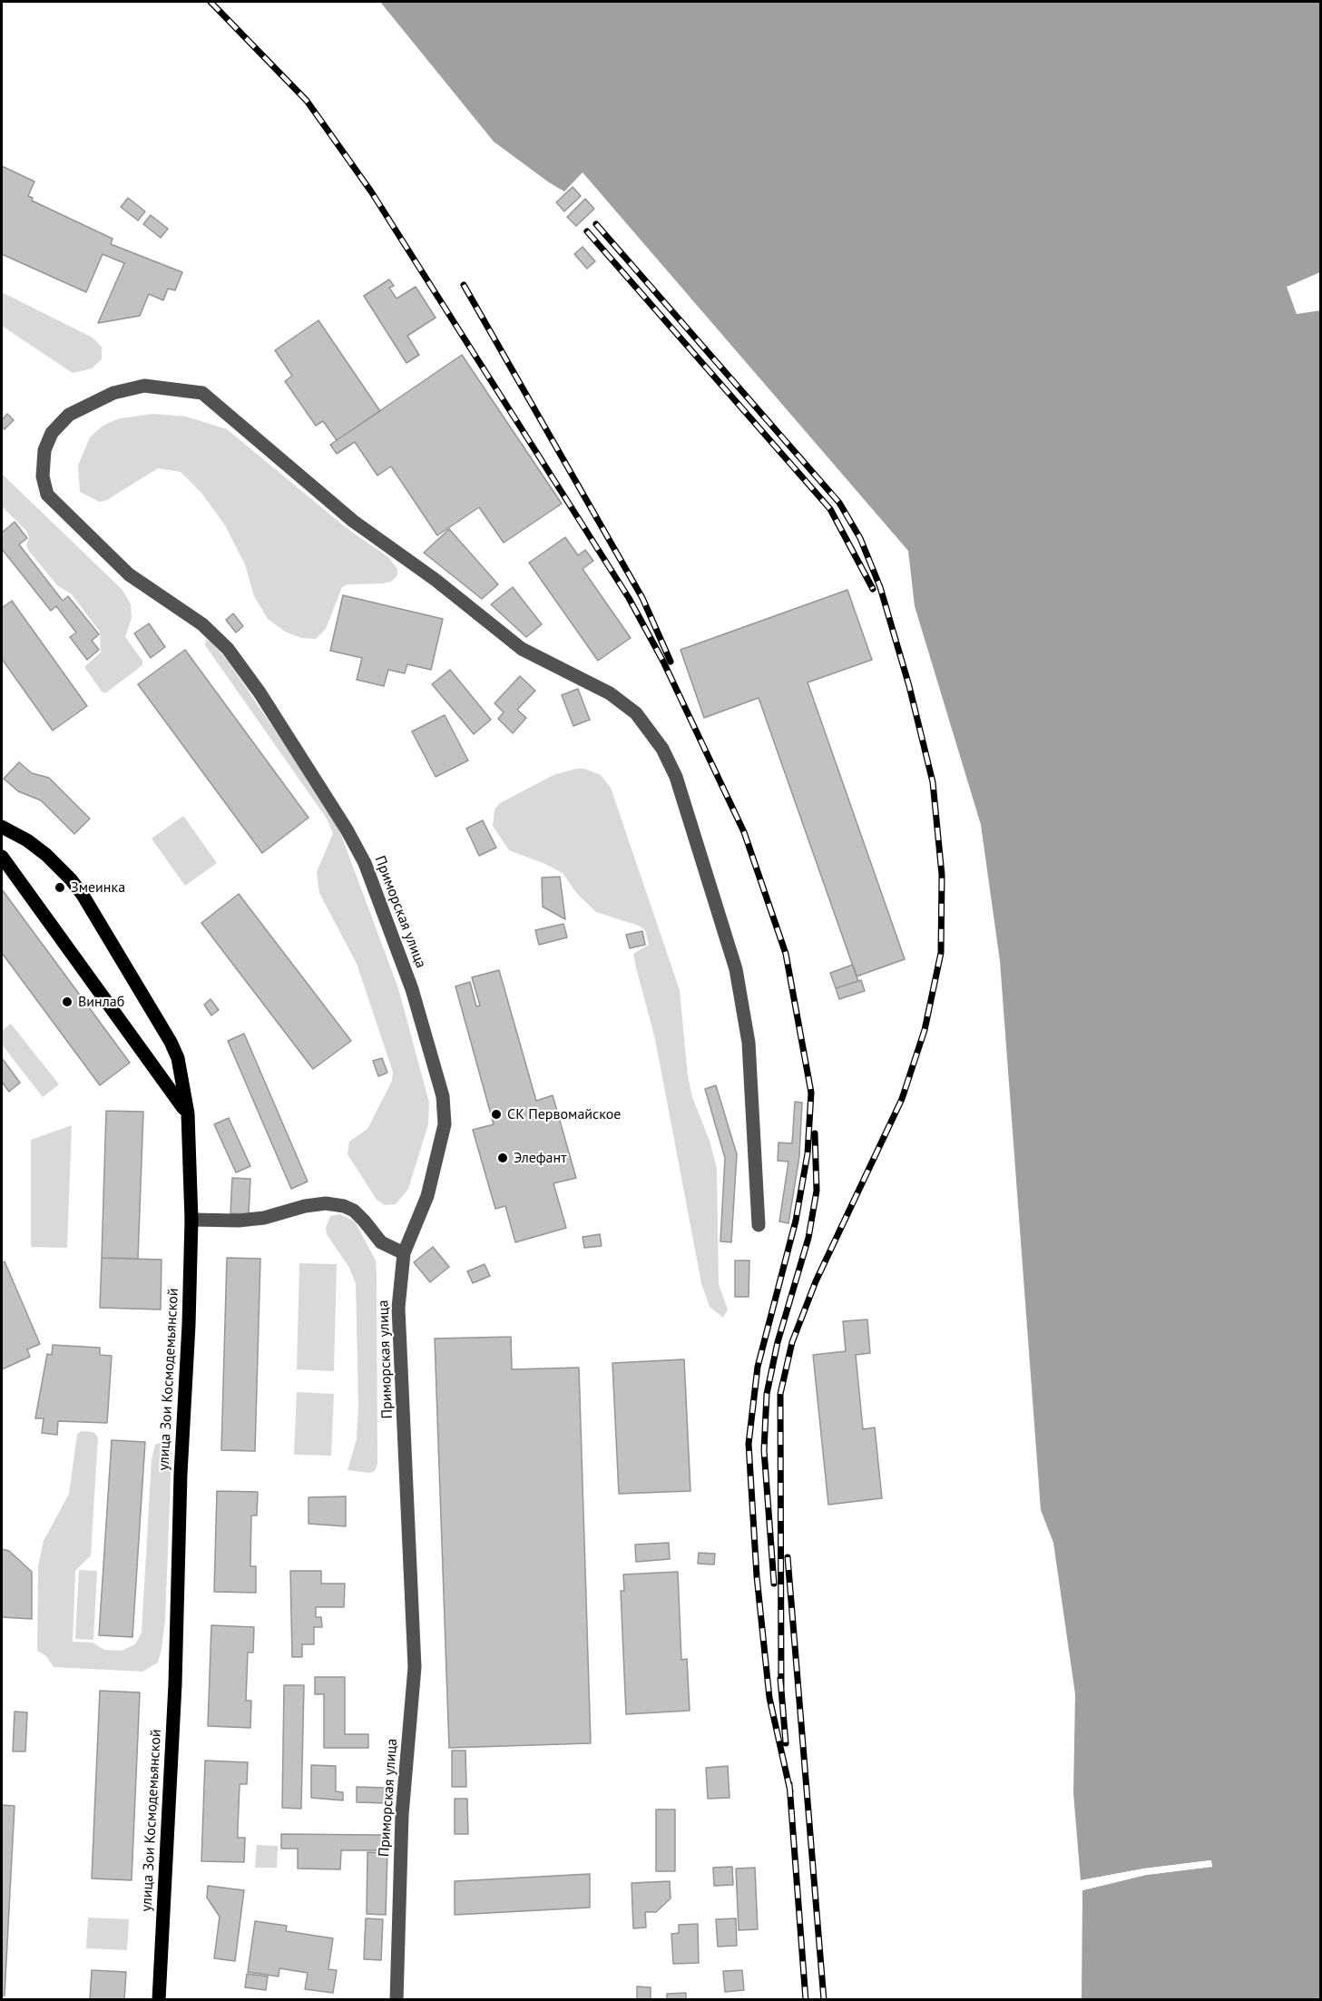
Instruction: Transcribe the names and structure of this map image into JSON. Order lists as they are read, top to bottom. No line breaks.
{"streets":{"main road":["улица Зои Космодемьянской"],"street":["Приморская улица"]},"places":["Змеинка","Винлаб","СК Первомайское","Элефант"]}
